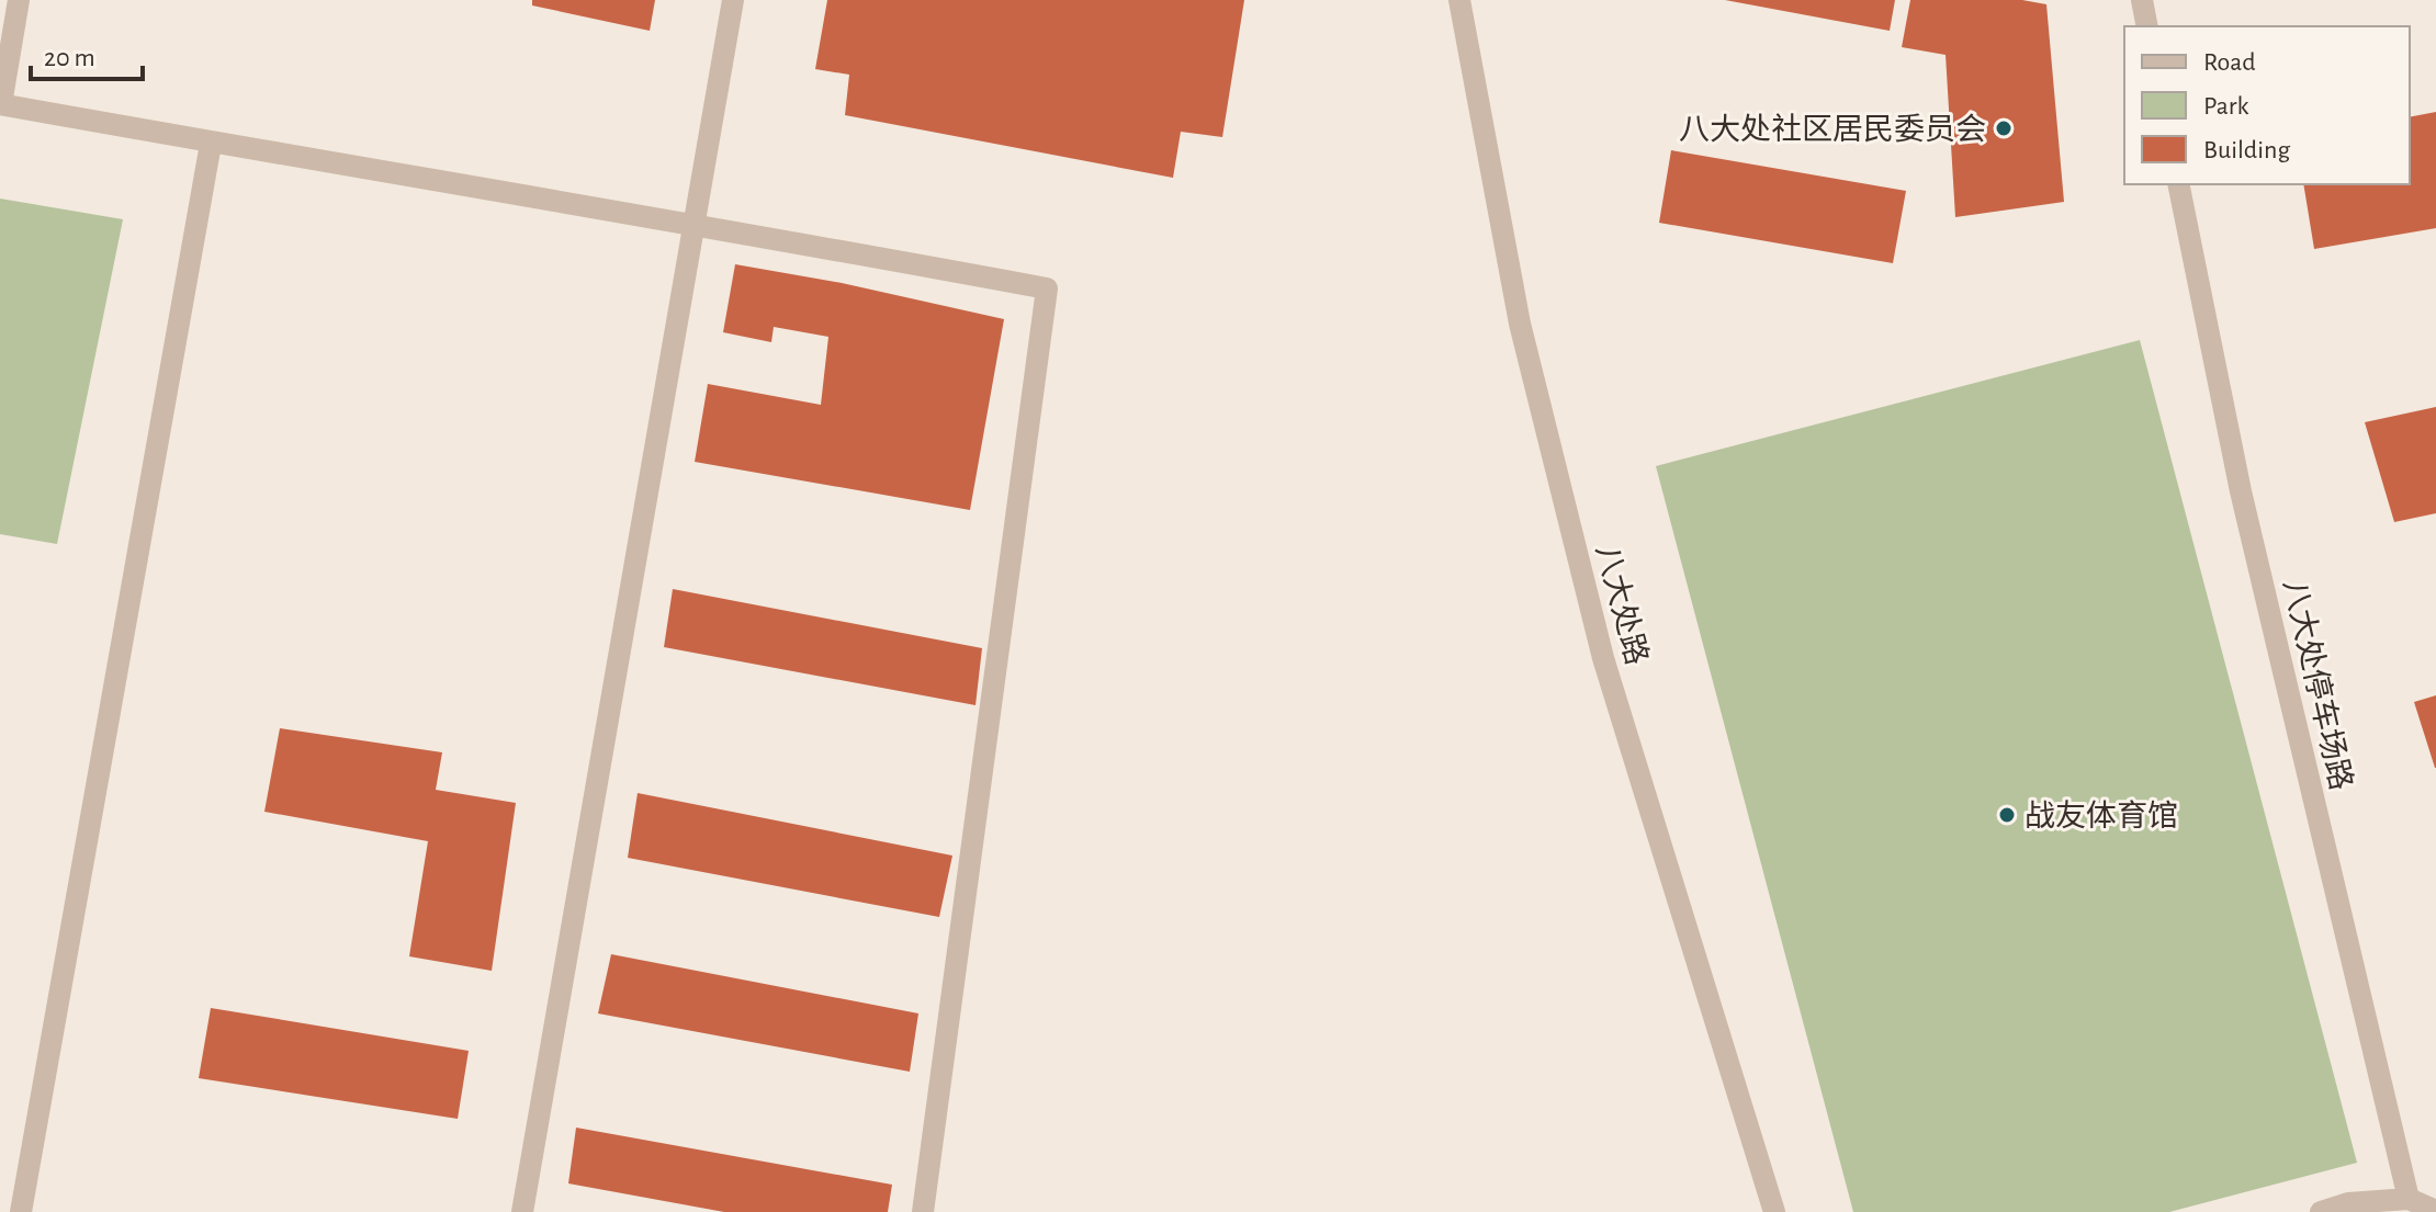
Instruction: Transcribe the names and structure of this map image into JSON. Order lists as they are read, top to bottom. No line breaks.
{"streets":{"street":["八大处路","八大处停车场路"]},"places":["八大处社区居民委员会","战友体育馆"],"legend":["Road","Park","Building"],"scale_bar":"20 m"}
